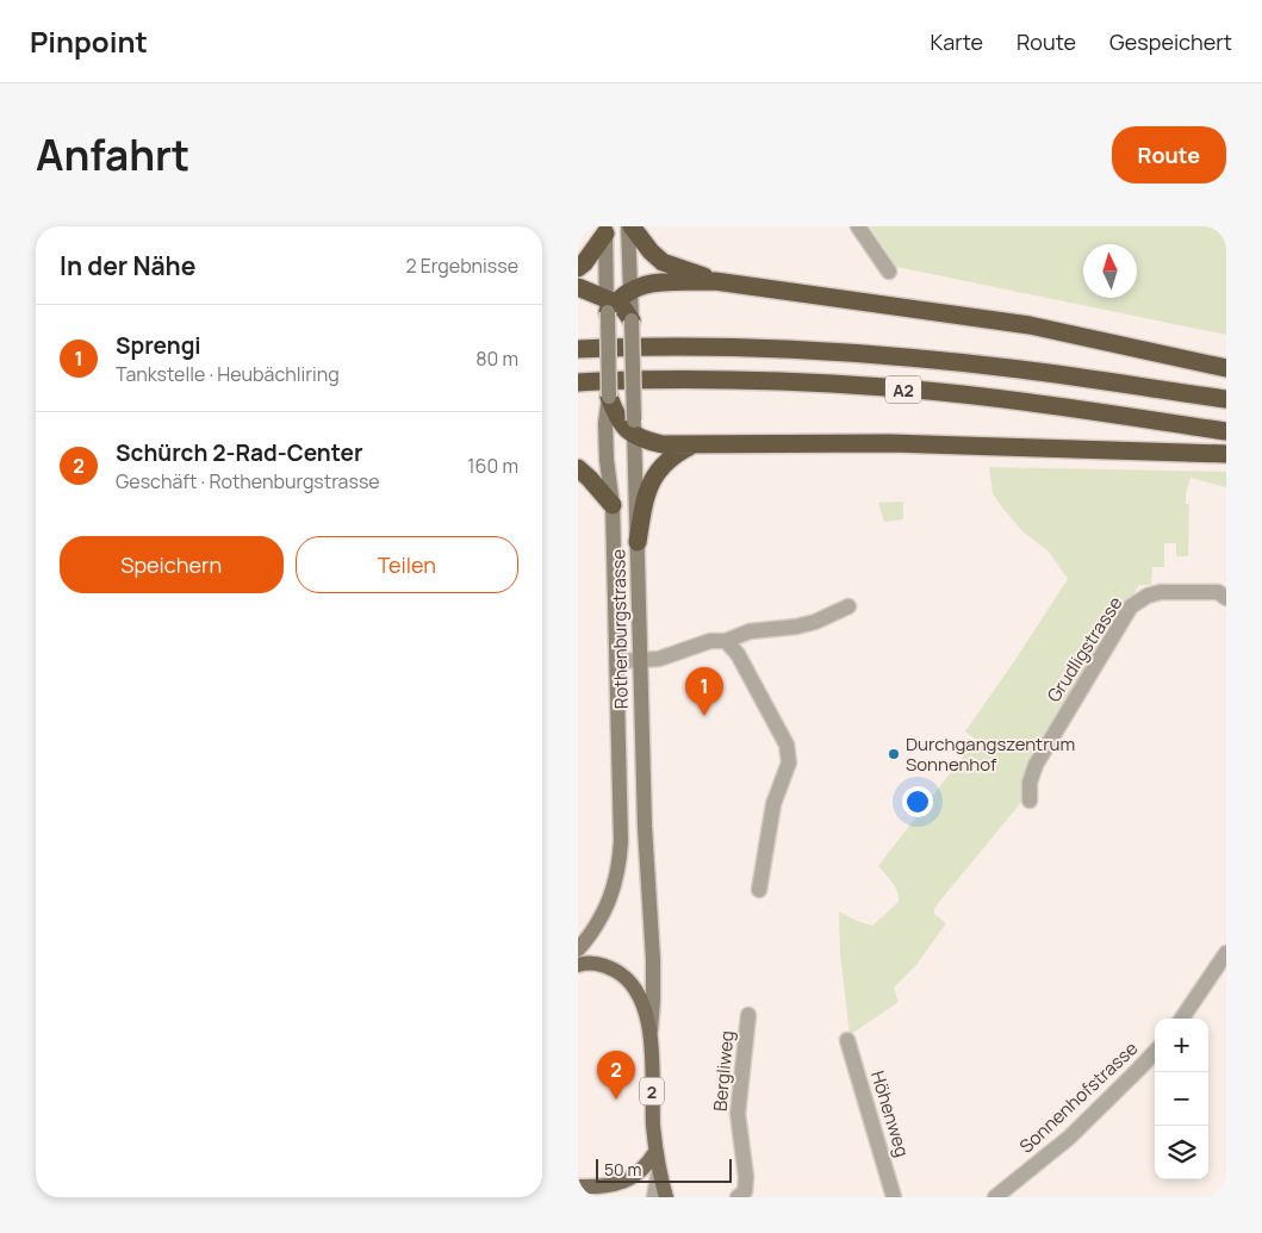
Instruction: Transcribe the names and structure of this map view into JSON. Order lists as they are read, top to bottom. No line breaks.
{"streets":{"highway":["A2"],"main road":["Rothenburgstrasse","2"],"street":["Grudligstrasse","Bergliweg","Sonnenhofstrasse","Höhenweg"]},"crossings":[["Rothenburgstrasse","2"]],"places":["Durchgangszentrum Sonnenhof"],"scale_bar":"50 m","north":"top","page":{"header":"Pinpoint","nav":["Karte","Route","Gespeichert"],"title":"Anfahrt","buttons":["Route",["Speichern","Teilen"]],"heading":["In der Nähe","2 Ergebnisse"],"list":[{"mark":"1","name":"Sprengi","note":"Tankstelle · Heubächliring","value":"80 m"},{"mark":"2","name":"Schürch 2-Rad-Center","note":"Geschäft · Rothenburgstrasse","value":"160 m"}],"pins":["1","2"],"map_buttons":["+","−"],"scale":"50 m"}}
